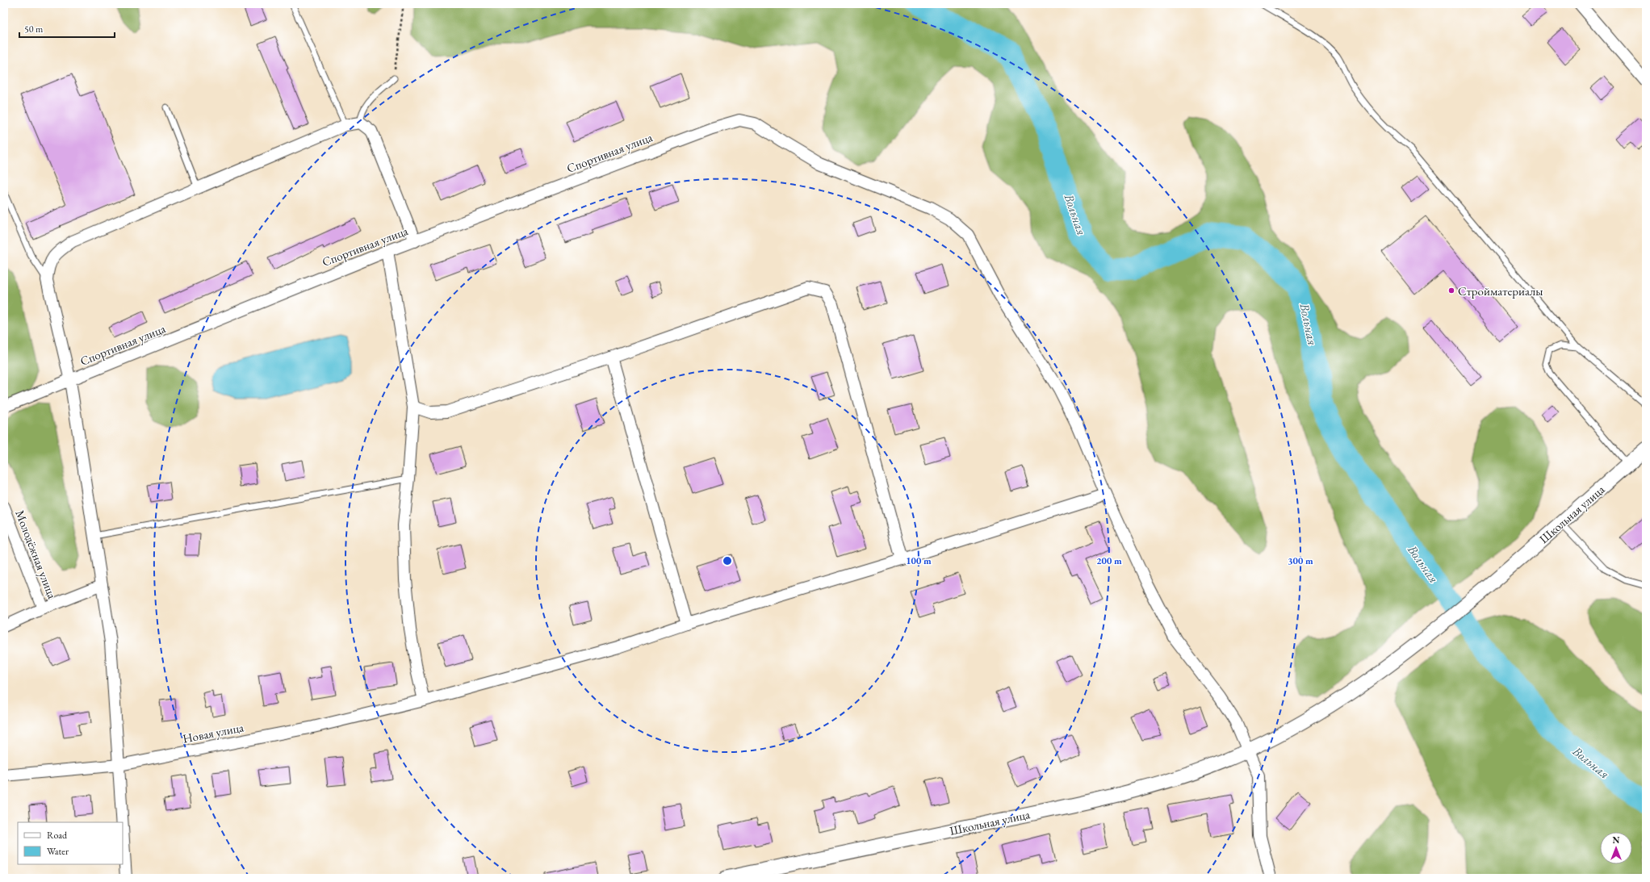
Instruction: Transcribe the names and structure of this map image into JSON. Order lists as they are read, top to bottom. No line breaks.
{"streets":{"street":["Спортивная улица","Школьная улица","Молодёжная улица","Новая улица"]},"crossings":[["Спортивная улица","Новая улица"]],"water":["Вольная"],"places":["Стройматериалы"],"legend":["Road","Water"],"scale_bar":"50 m","north":"top","rings":["100 m","200 m","300 m"]}
